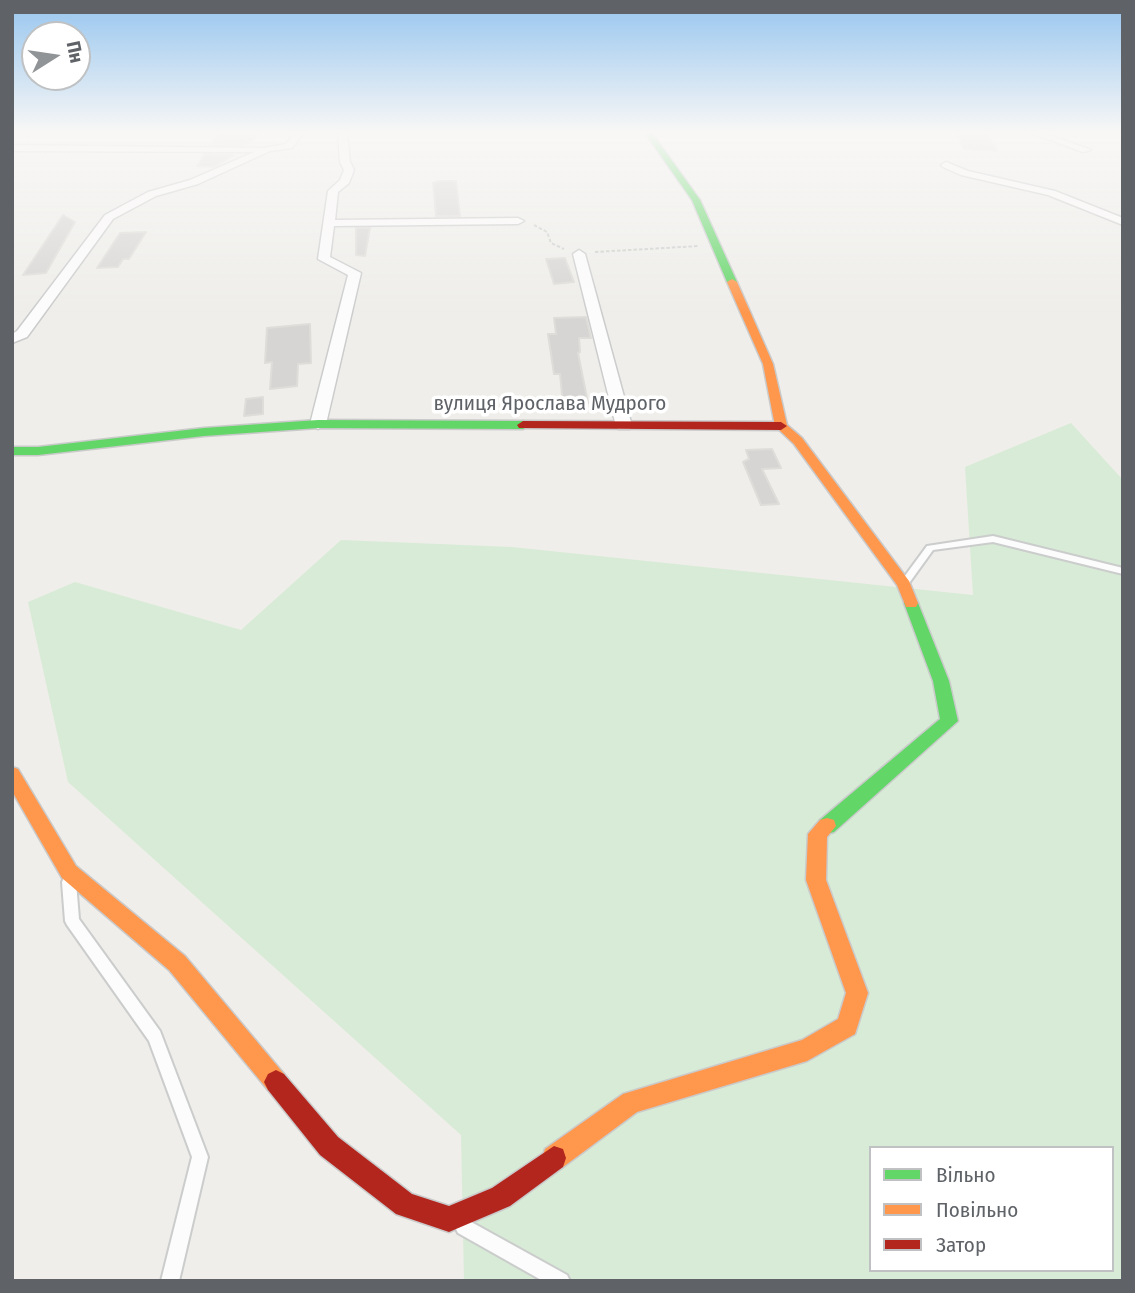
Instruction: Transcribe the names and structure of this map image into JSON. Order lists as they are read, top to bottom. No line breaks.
{"streets":{"street":["вулиця Ярослава Мудрого"]},"legend":["Вільно","Повільно","Затор"],"north":"right"}
